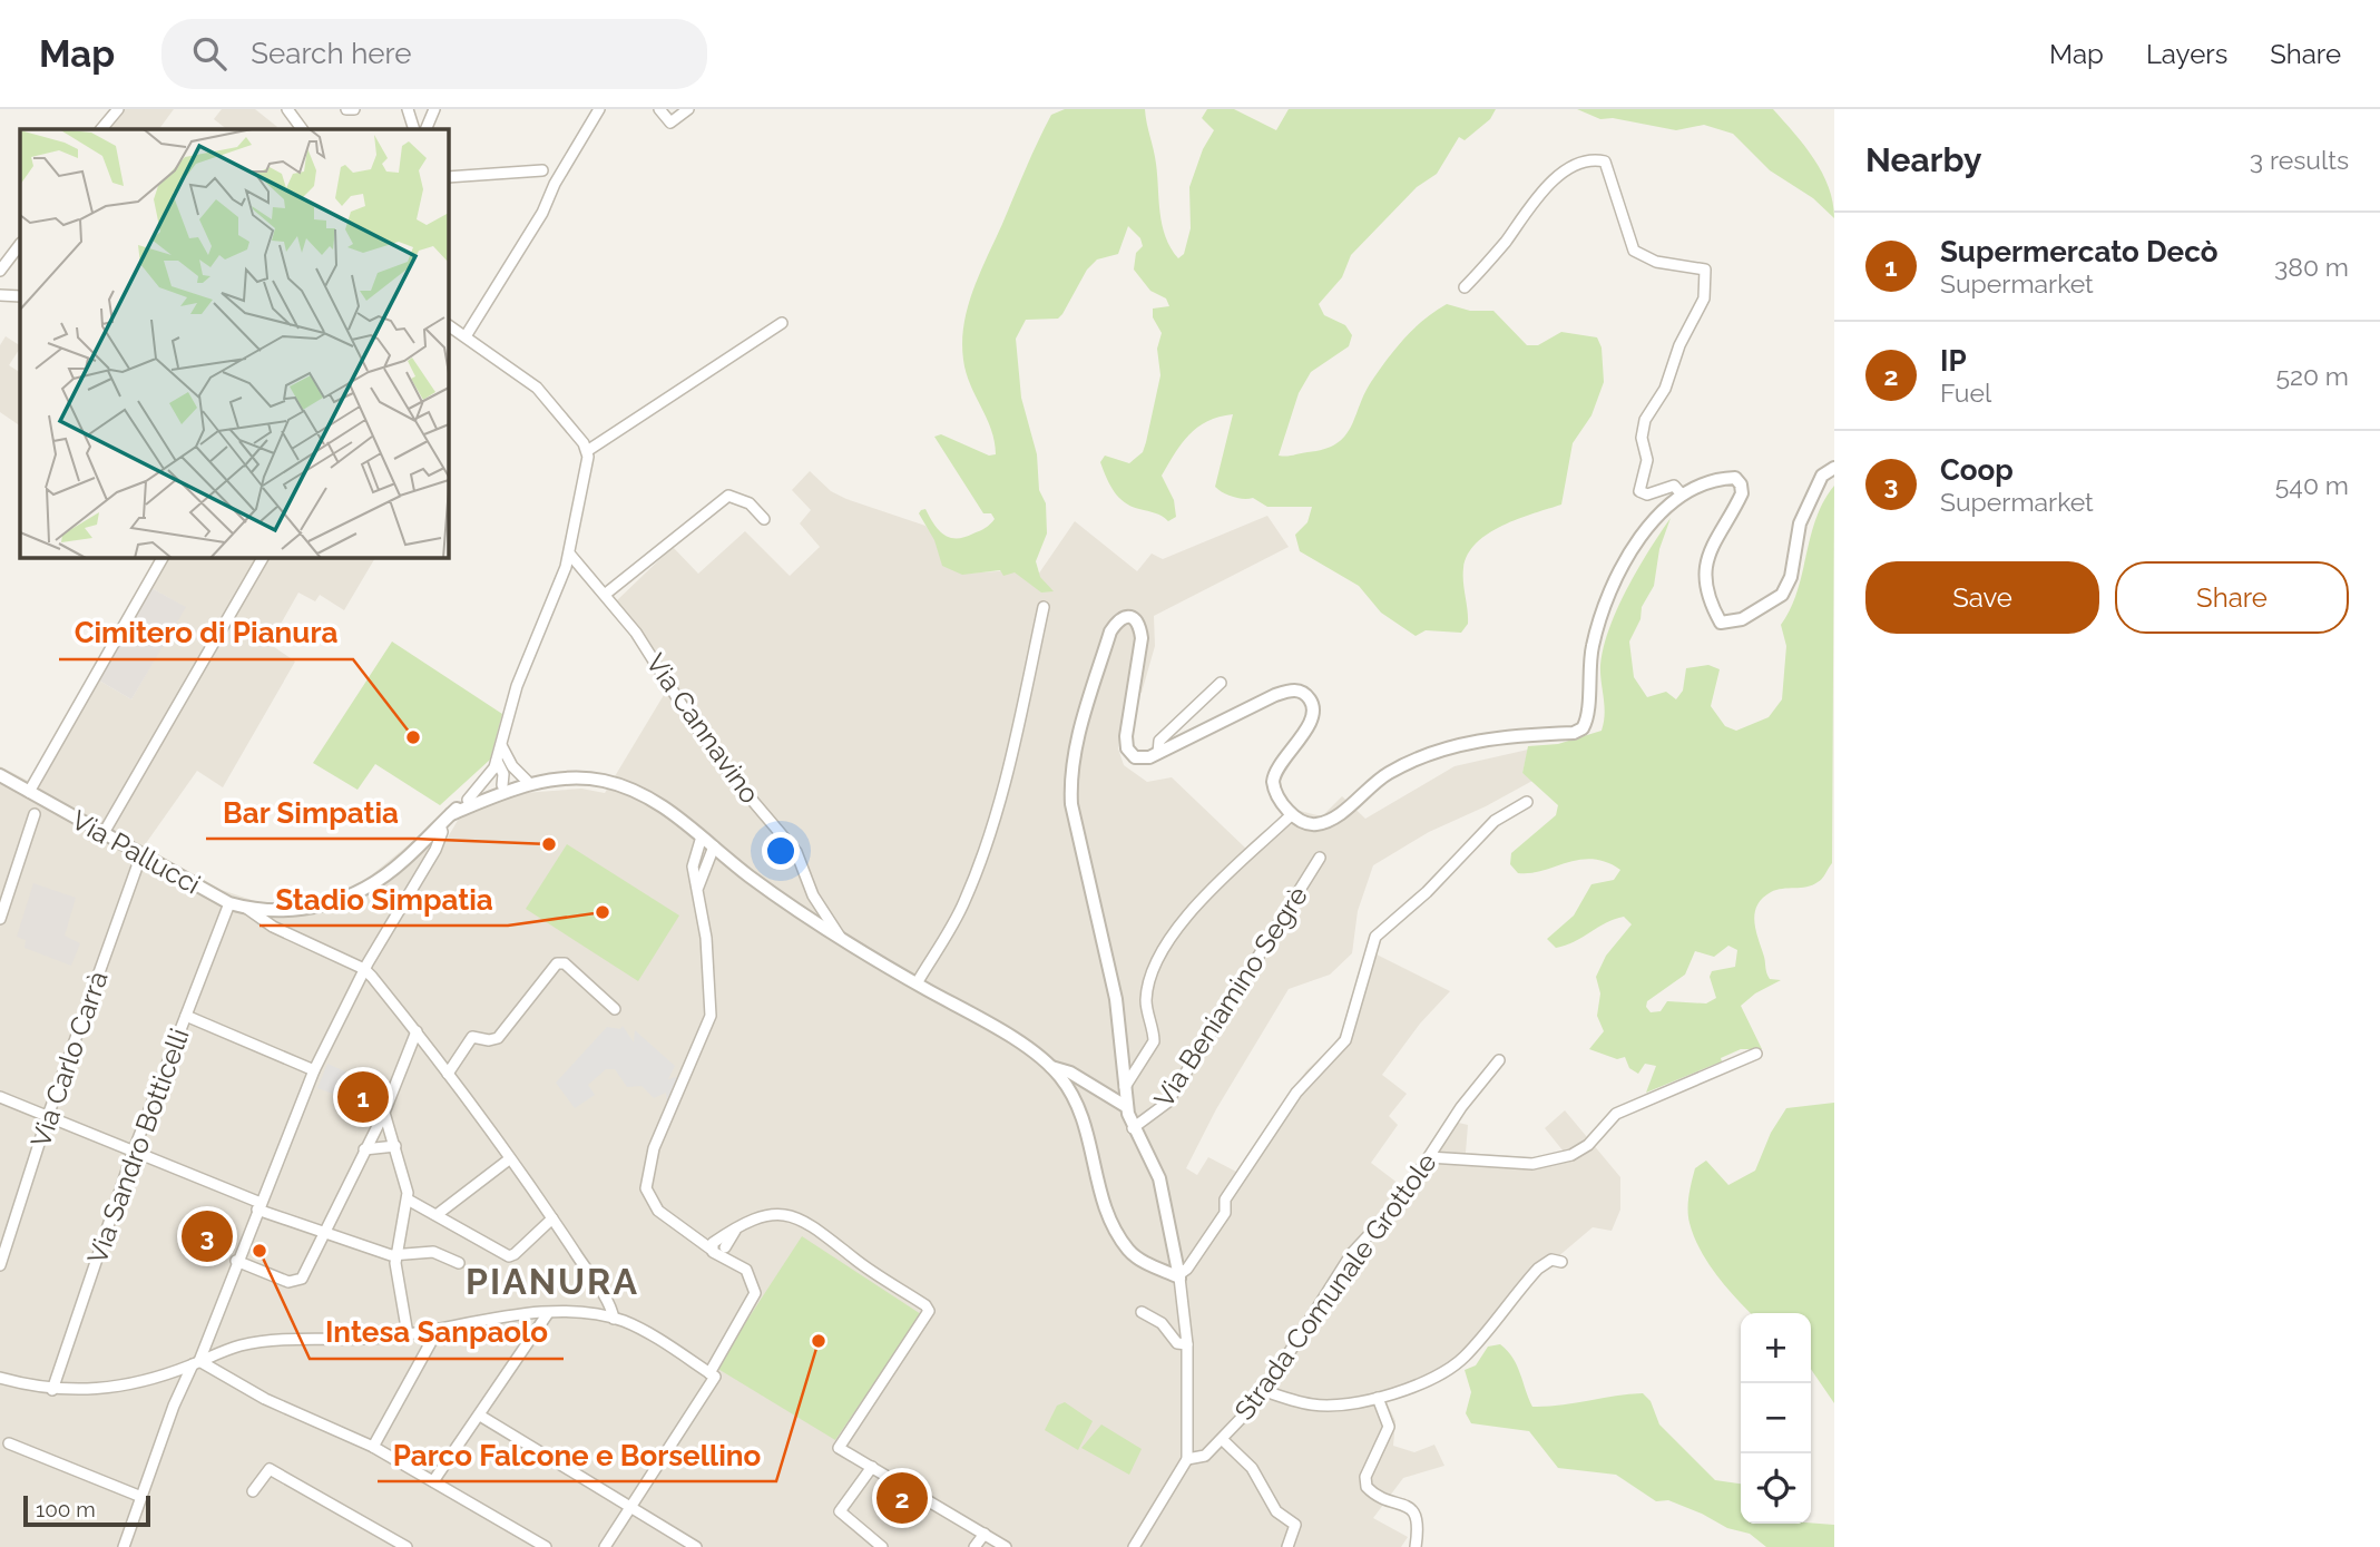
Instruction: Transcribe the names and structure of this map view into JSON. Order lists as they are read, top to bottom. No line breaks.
{"streets":{"street":["Via Cannavino","Via Pallucci","Via Beniamino Segrè","Via Carlo Carrà","Via Sandro Botticelli","Strada Comunale Grottole"]},"crossings":[["Via Pallucci","Via Carlo Carrà"],["Via Pallucci","Via Sandro Botticelli"]],"districts":["PIANURA"],"places":["Cimitero di Pianura","Bar Simpatia","Stadio Simpatia","Intesa Sanpaolo","Parco Falcone e Borsellino"],"scale_bar":"100 m","page":{"header":"Map","search":"Search here","nav":["Map","Layers","Share"],"heading":["Nearby","3 results"],"list":[{"mark":"1","name":"Supermercato Decò","note":"Supermarket","value":"380 m"},{"mark":"2","name":"IP","note":"Fuel","value":"520 m"},{"mark":"3","name":"Coop","note":"Supermarket","value":"540 m"}],"buttons":["Save","Share"],"pins":["1","3","2"],"map_buttons":["+","−"],"scale":"100 m"}}
